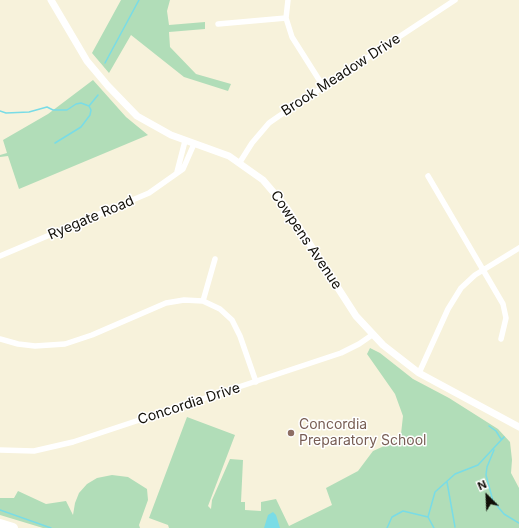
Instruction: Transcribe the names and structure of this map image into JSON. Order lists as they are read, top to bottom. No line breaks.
{"streets":{"street":["Brook Meadow Drive","Ryegate Road","Cowpens Avenue","Concordia Drive"]},"crossings":[["Brook Meadow Drive","Cowpens Avenue"],["Ryegate Road","Cowpens Avenue"],["Cowpens Avenue","Concordia Drive"]],"places":["Concordia Preparatory School"],"north":"top left"}
